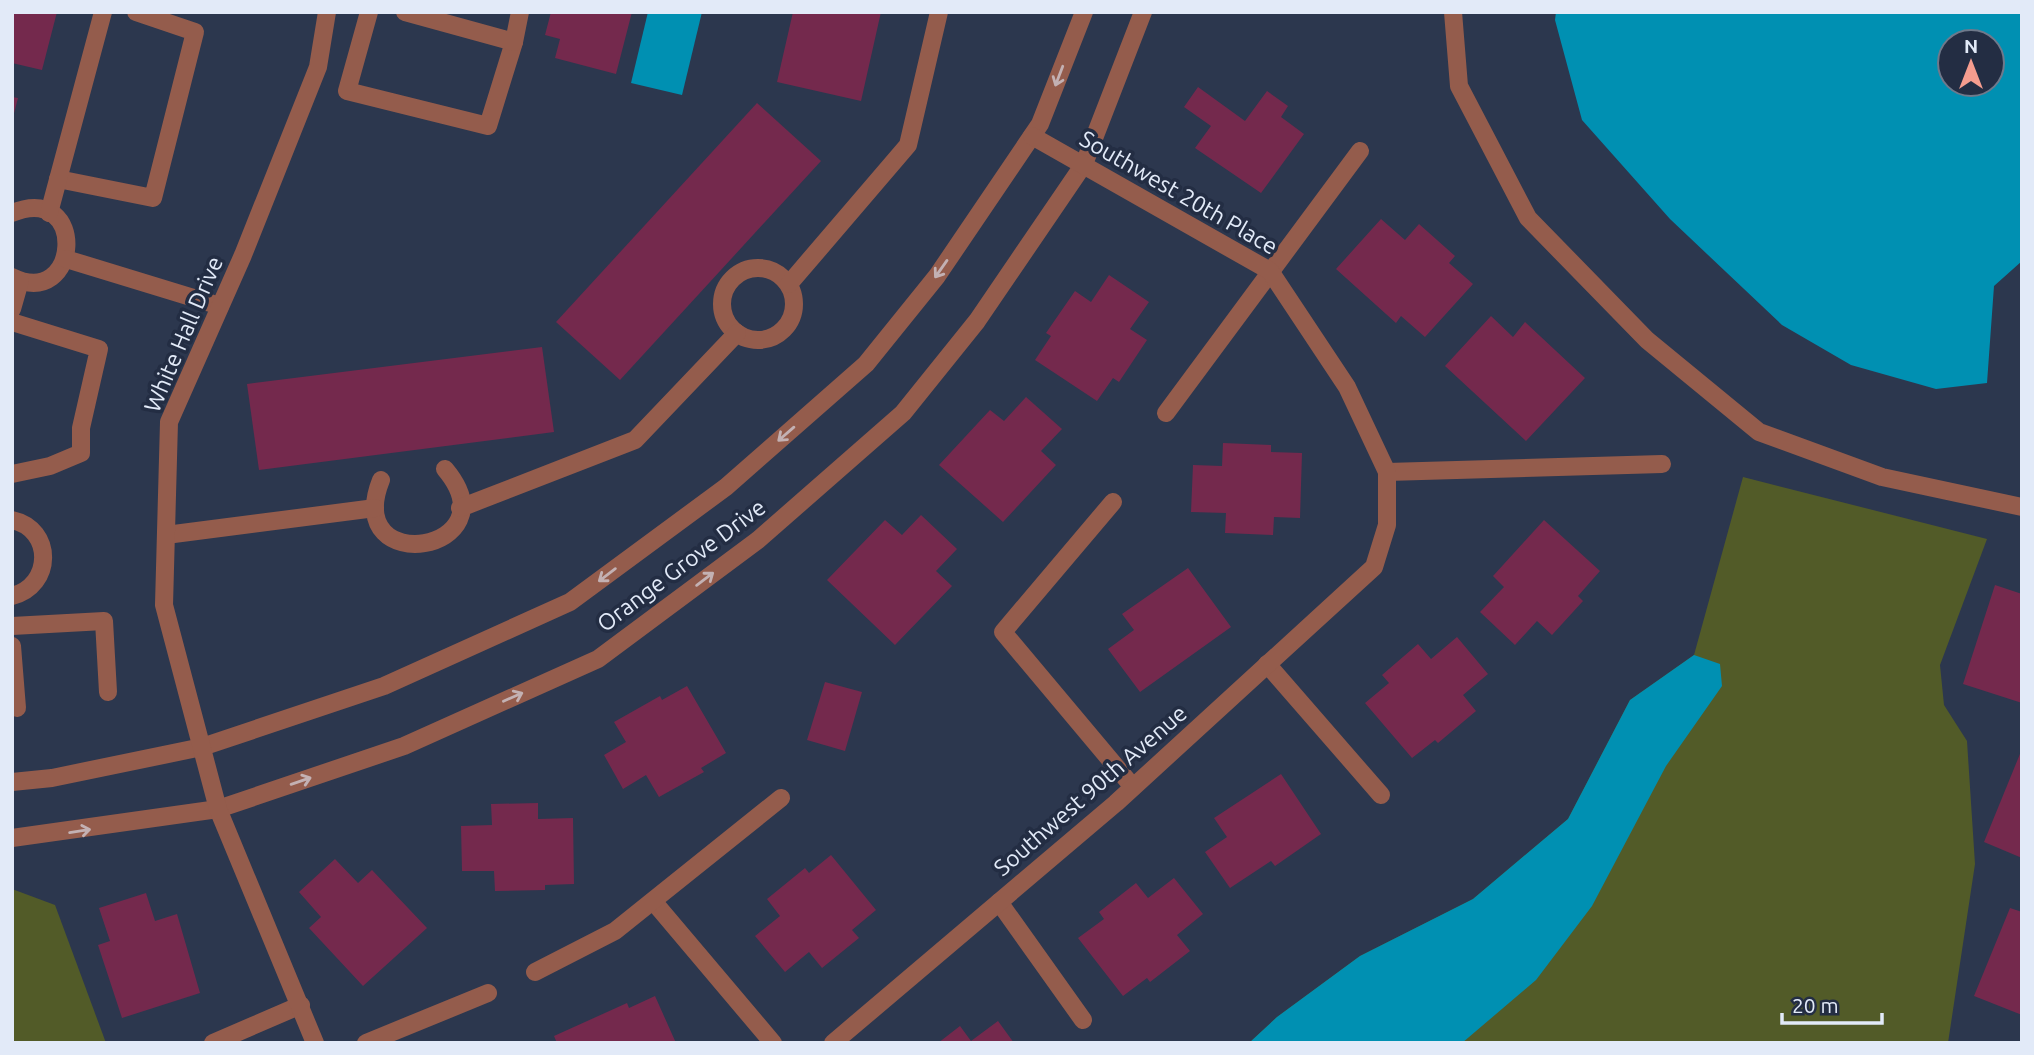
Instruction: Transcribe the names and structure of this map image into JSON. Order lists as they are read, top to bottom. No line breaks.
{"streets":{"street":["Southwest 20th Place","White Hall Drive","Orange Grove Drive","Southwest 90th Avenue"]},"crossings":[["Southwest 20th Place","Orange Grove Drive"],["Southwest 20th Place","Southwest 90th Avenue"],["White Hall Drive","Orange Grove Drive"]],"scale_bar":"20 m","north":"top"}
